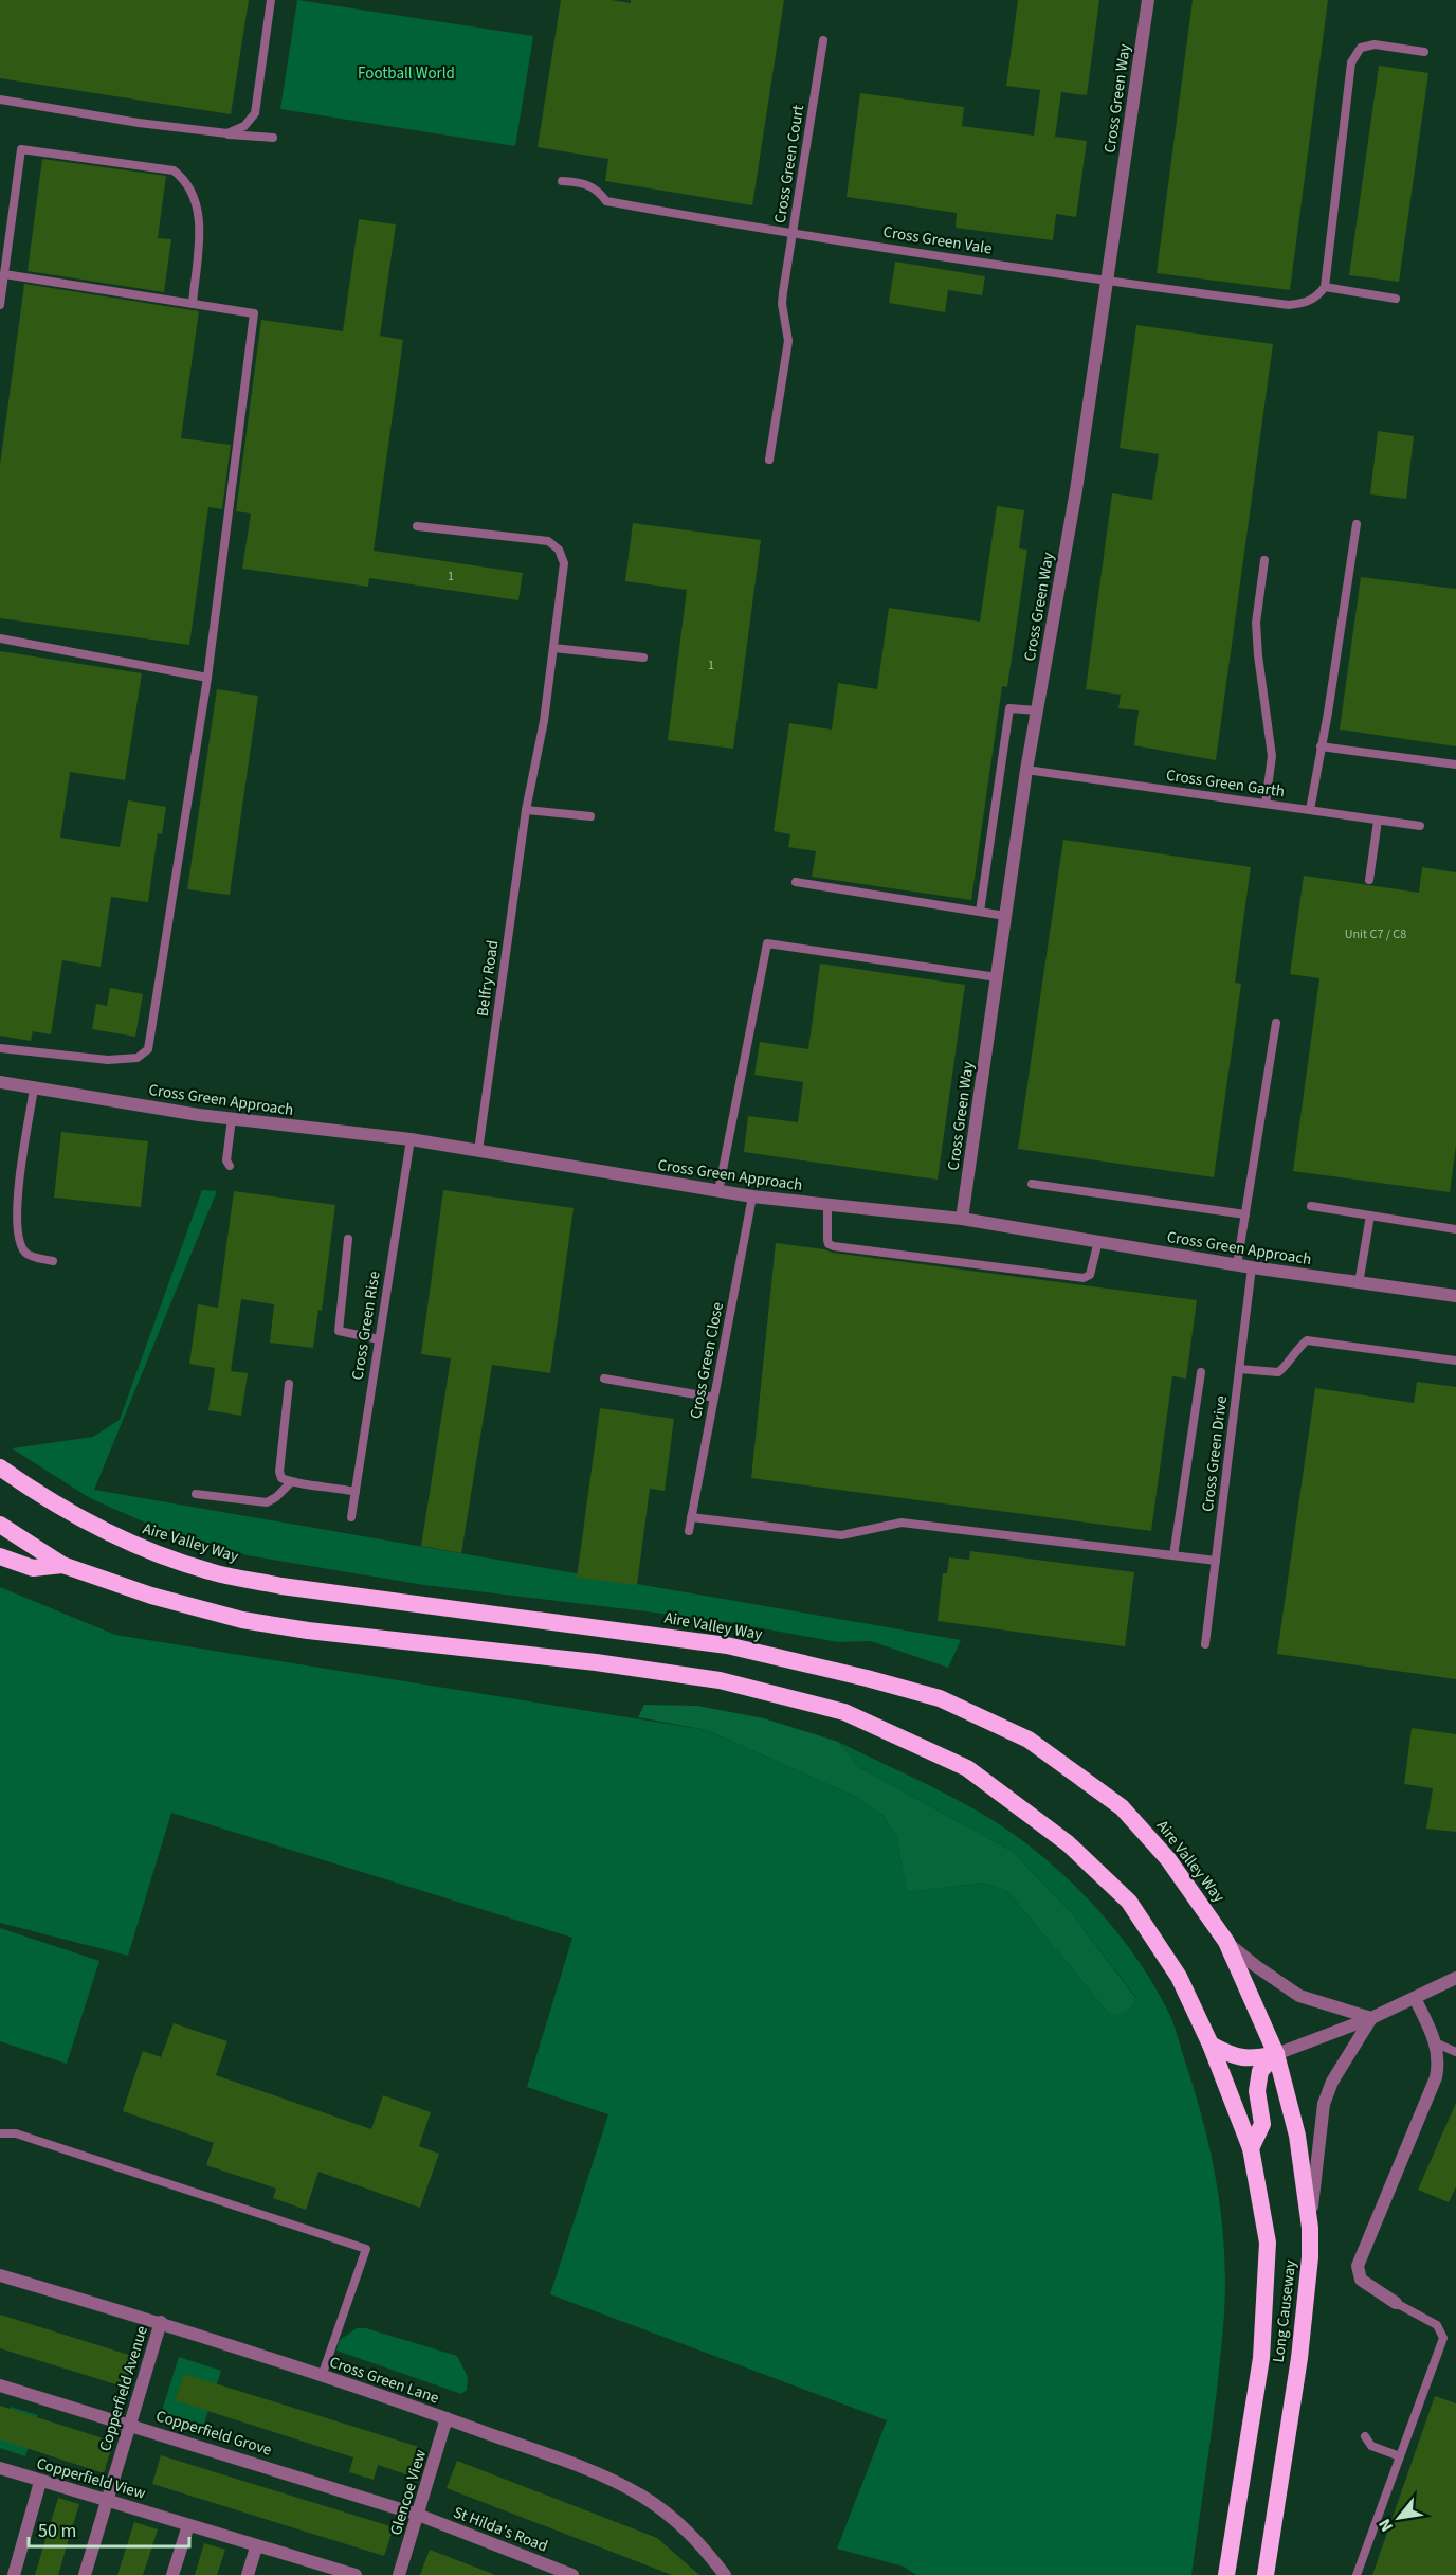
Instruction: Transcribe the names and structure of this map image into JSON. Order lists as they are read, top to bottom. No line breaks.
{"streets":{"highway":["Aire Valley Way","Long Causeway"],"street":["Cross Green Way","Cross Green Approach","Cross Green Lane","Copperfield Avenue","Copperfield Grove","Copperfield View","Glencoe View","St Hilda's Road"],"lane":["Cross Green Court","Cross Green Vale","Cross Green Garth","Belfry Road","Cross Green Rise","Cross Green Close","Cross Green Drive"]},"crossings":[["Cross Green Way","Cross Green Vale"],["Cross Green Way","Cross Green Garth"],["Cross Green Way","Cross Green Approach"],["Cross Green Court","Cross Green Vale"],["Belfry Road","Cross Green Approach"],["Cross Green Approach","Cross Green Rise"],["Cross Green Approach","Cross Green Close"],["Cross Green Approach","Cross Green Drive"],["Aire Valley Way","Long Causeway"],["Cross Green Lane","Copperfield Avenue"],["Cross Green Lane","Glencoe View"],["Copperfield Avenue","Copperfield Grove"],["Copperfield Avenue","Copperfield View"],["Copperfield Grove","Glencoe View"],["Copperfield Grove","St Hilda's Road"],["Glencoe View","St Hilda's Road"]],"parks":["Football World"],"house_numbers":["1","1","Unit C7 / C8"],"scale_bar":"50 m","north":"bottom left"}
